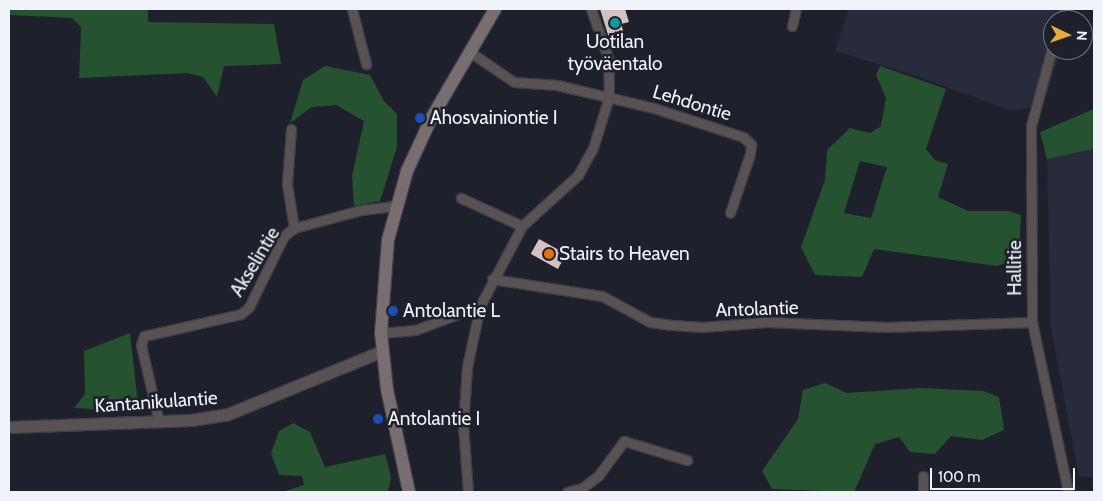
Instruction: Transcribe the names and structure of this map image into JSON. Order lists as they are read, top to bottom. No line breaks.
{"streets":{"street":["Lehdontie","Akselintie","Hallitie","Antolantie","Kantanikulantie"]},"crossings":[["Akselintie","Kantanikulantie"],["Hallitie","Antolantie"]],"places":["Uotilan työväentalo","Ahosvainiontie I","Stairs to Heaven","Antolantie L","Antolantie I"],"scale_bar":"100 m","north":"right"}
